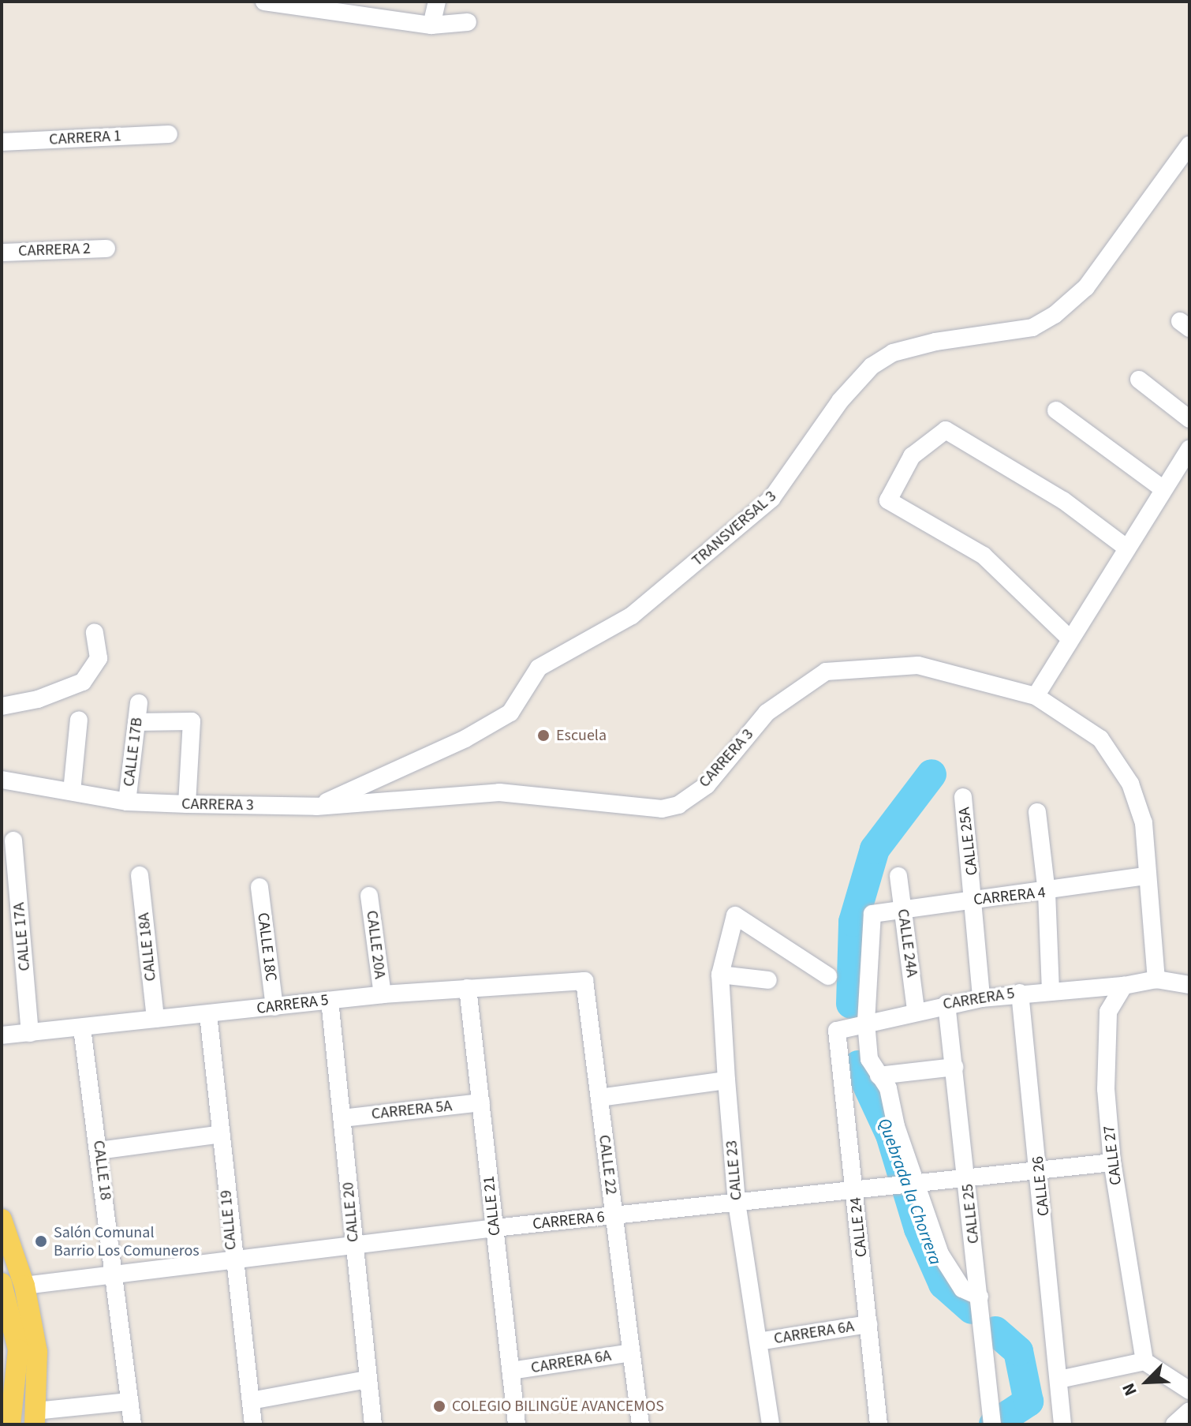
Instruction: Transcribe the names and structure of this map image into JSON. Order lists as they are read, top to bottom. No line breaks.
{"streets":{"street":["CARRERA 1","CARRERA 2","TRANSVERSAL 3","CALLE 17B","CARRERA 3","CALLE 25A","CARRERA 4","CALLE 17A","CALLE 24A","CALLE 20A","CALLE 18A","CALLE 18C","CARRERA 5","CARRERA 5A","CALLE 27","CALLE 22","CALLE 18","CALLE 23","CALLE 26","CALLE 21","CALLE 20","CALLE 25","CALLE 19","CARRERA 6","CALLE 24","CARRERA 6A"]},"crossings":[["TRANSVERSAL 3","CARRERA 3"],["CALLE 17B","CARRERA 3"],["CARRERA 3","CARRERA 4"],["CALLE 25A","CARRERA 4"],["CALLE 25A","CARRERA 5"],["CARRERA 4","CALLE 24A"],["CARRERA 4","CARRERA 5"],["CALLE 17A","CARRERA 5"],["CALLE 24A","CARRERA 5"],["CALLE 20A","CARRERA 5"],["CALLE 18A","CARRERA 5"],["CALLE 18C","CARRERA 5"],["CARRERA 5","CALLE 27"],["CARRERA 5","CALLE 22"],["CARRERA 5","CALLE 18"],["CARRERA 5","CALLE 26"],["CARRERA 5","CALLE 21"],["CARRERA 5","CALLE 20"],["CARRERA 5","CALLE 25"],["CARRERA 5","CALLE 19"],["CARRERA 5","CALLE 24"],["CARRERA 5A","CALLE 21"],["CARRERA 5A","CALLE 20"],["CALLE 27","CARRERA 6"],["CALLE 22","CARRERA 6"],["CALLE 22","CARRERA 6A"],["CALLE 18","CARRERA 6"],["CALLE 23","CARRERA 6"],["CALLE 23","CARRERA 6A"],["CALLE 26","CARRERA 6"],["CALLE 21","CARRERA 6"],["CALLE 21","CARRERA 6A"],["CALLE 20","CARRERA 6"],["CALLE 25","CARRERA 6"],["CALLE 19","CARRERA 6"],["CARRERA 6","CALLE 24"],["CALLE 24","CARRERA 6A"]],"water":["Quebrada la Chorrera"],"places":["Escuela","Salón Comunal Barrio Los Comuneros","COLEGIO BILINGÜE AVANCEMOS"],"north":"bottom left"}
